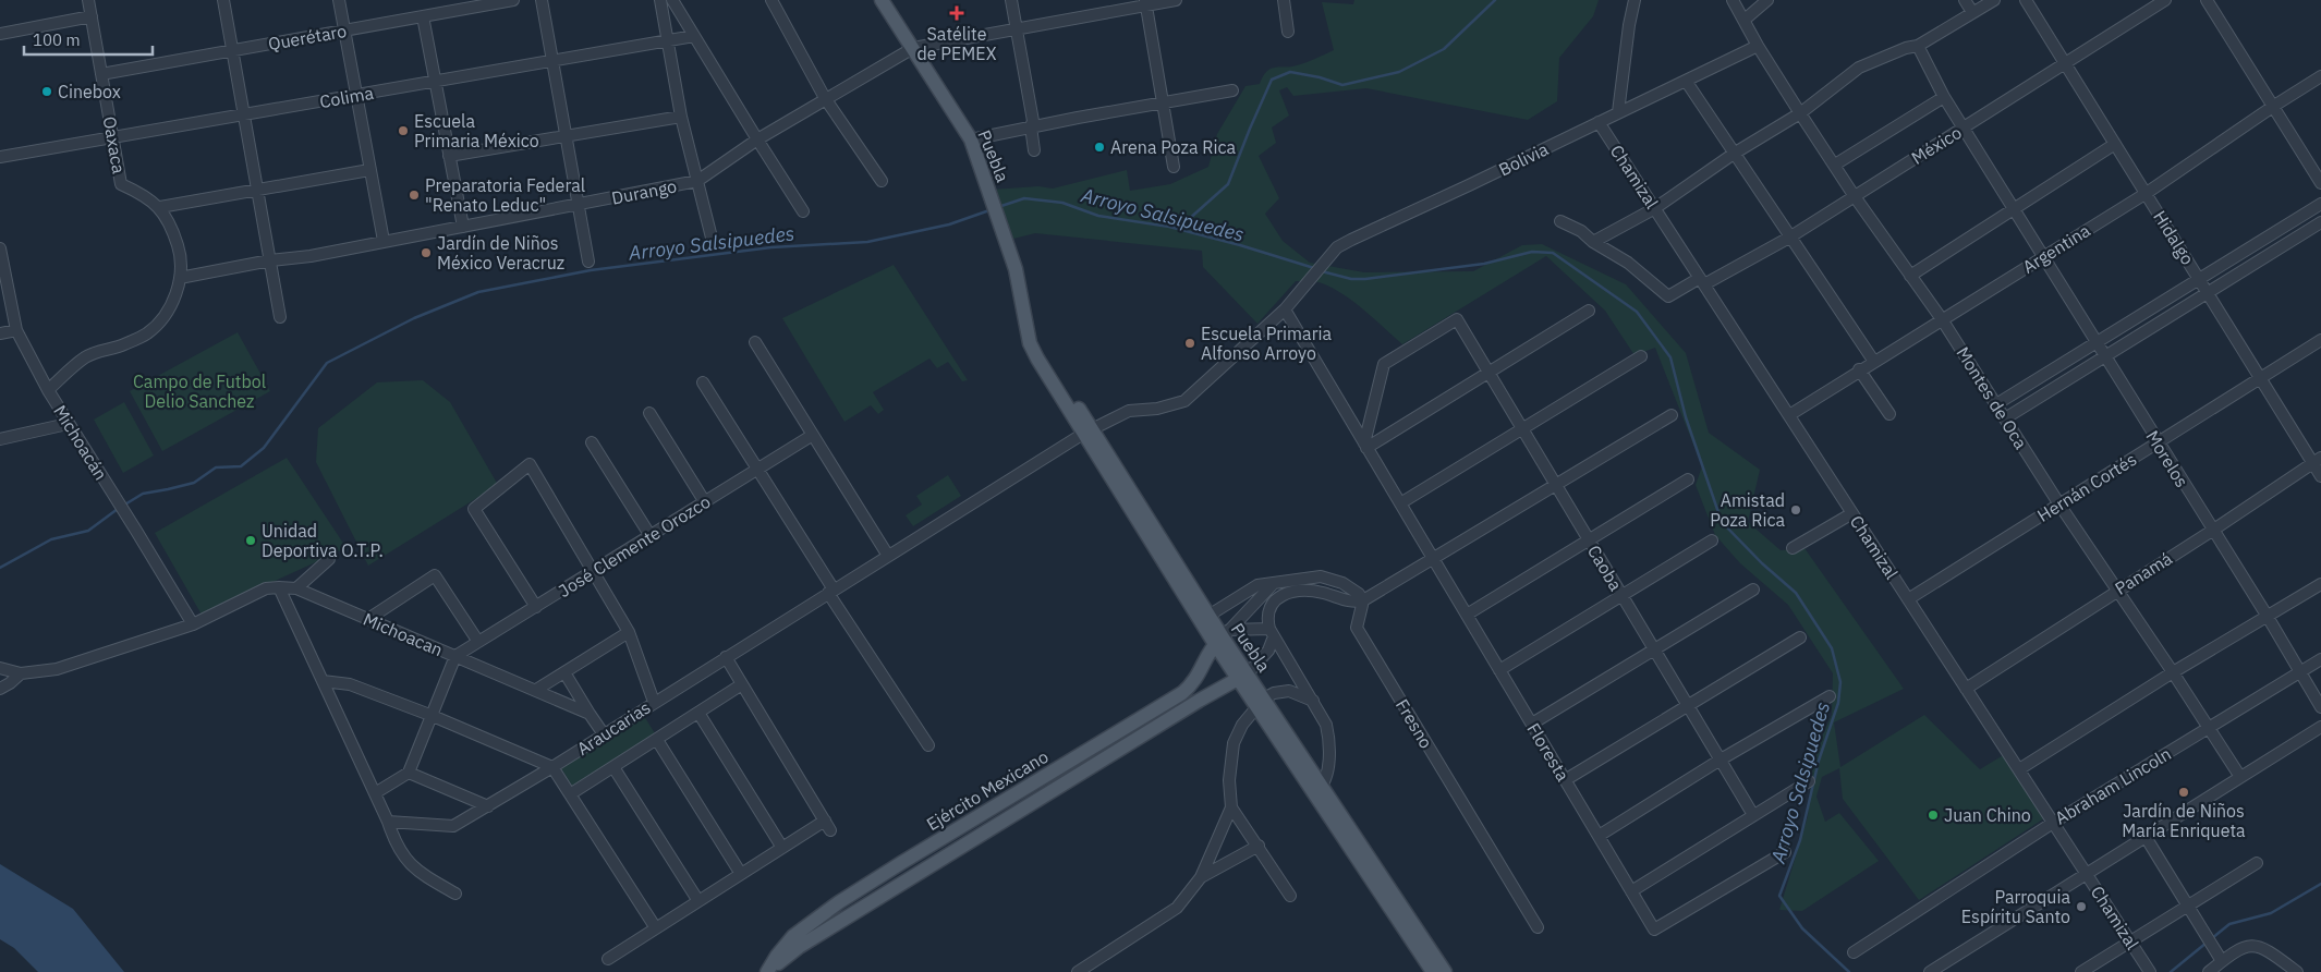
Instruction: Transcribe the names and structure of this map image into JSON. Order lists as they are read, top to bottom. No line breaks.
{"streets":{"main road":["Puebla","Ejército Mexicano"],"street":["Querétaro","Colima","Oaxaca","México","Bolivia","Chamizal","Durango","Hidalgo","Argentina","Montes de Oca","Michoacán","Morelos","Hernán Cortés","José Clemente Orozco","Caoba","Panamá","Michoacan","Fresno","Araucarias","Floresta","Abraham Lincoln"]},"crossings":[["Querétaro","Oaxaca"],["Colima","Oaxaca"],["México","Chamizal"],["México","Hidalgo"],["México","Montes de Oca"],["México","Morelos"],["Puebla","Durango"],["Puebla","Araucarias"],["Puebla","Ejército Mexicano"],["Bolivia","Chamizal"],["Bolivia","Montes de Oca"],["Bolivia","Araucarias"],["Bolivia","Floresta"],["Chamizal","Argentina"],["Chamizal","Hernán Cortés"],["Chamizal","Panamá"],["Chamizal","Abraham Lincoln"],["Hidalgo","Argentina"],["Hidalgo","Hernán Cortés"],["Hidalgo","Panamá"],["Argentina","Montes de Oca"],["Argentina","Morelos"],["Montes de Oca","Hernán Cortés"],["Montes de Oca","Panamá"],["Montes de Oca","Abraham Lincoln"],["Michoacán","Michoacan"],["Morelos","Hernán Cortés"],["Morelos","Panamá"],["Morelos","Abraham Lincoln"],["José Clemente Orozco","Michoacan"],["Caoba","Floresta"],["Araucarias","Floresta"]],"water":["Arroyo Salsipuedes"],"parks":["Campo de Futbol Delio Sanchez"],"places":{"health":["Satélite de PEMEX"],"other":["Cinebox","Escuela Primaria México","Arena Poza Rica","Preparatoria Federal \"Renato Leduc\"","Jardín de Niños México Veracruz","Escuela Primaria Alfonso Arroyo","Amistad Poza Rica","Unidad Deportiva O.T.P.","Jardín de Niños María Enriqueta","Juan Chino","Parroquia Espíritu Santo"]},"scale_bar":"100 m"}
